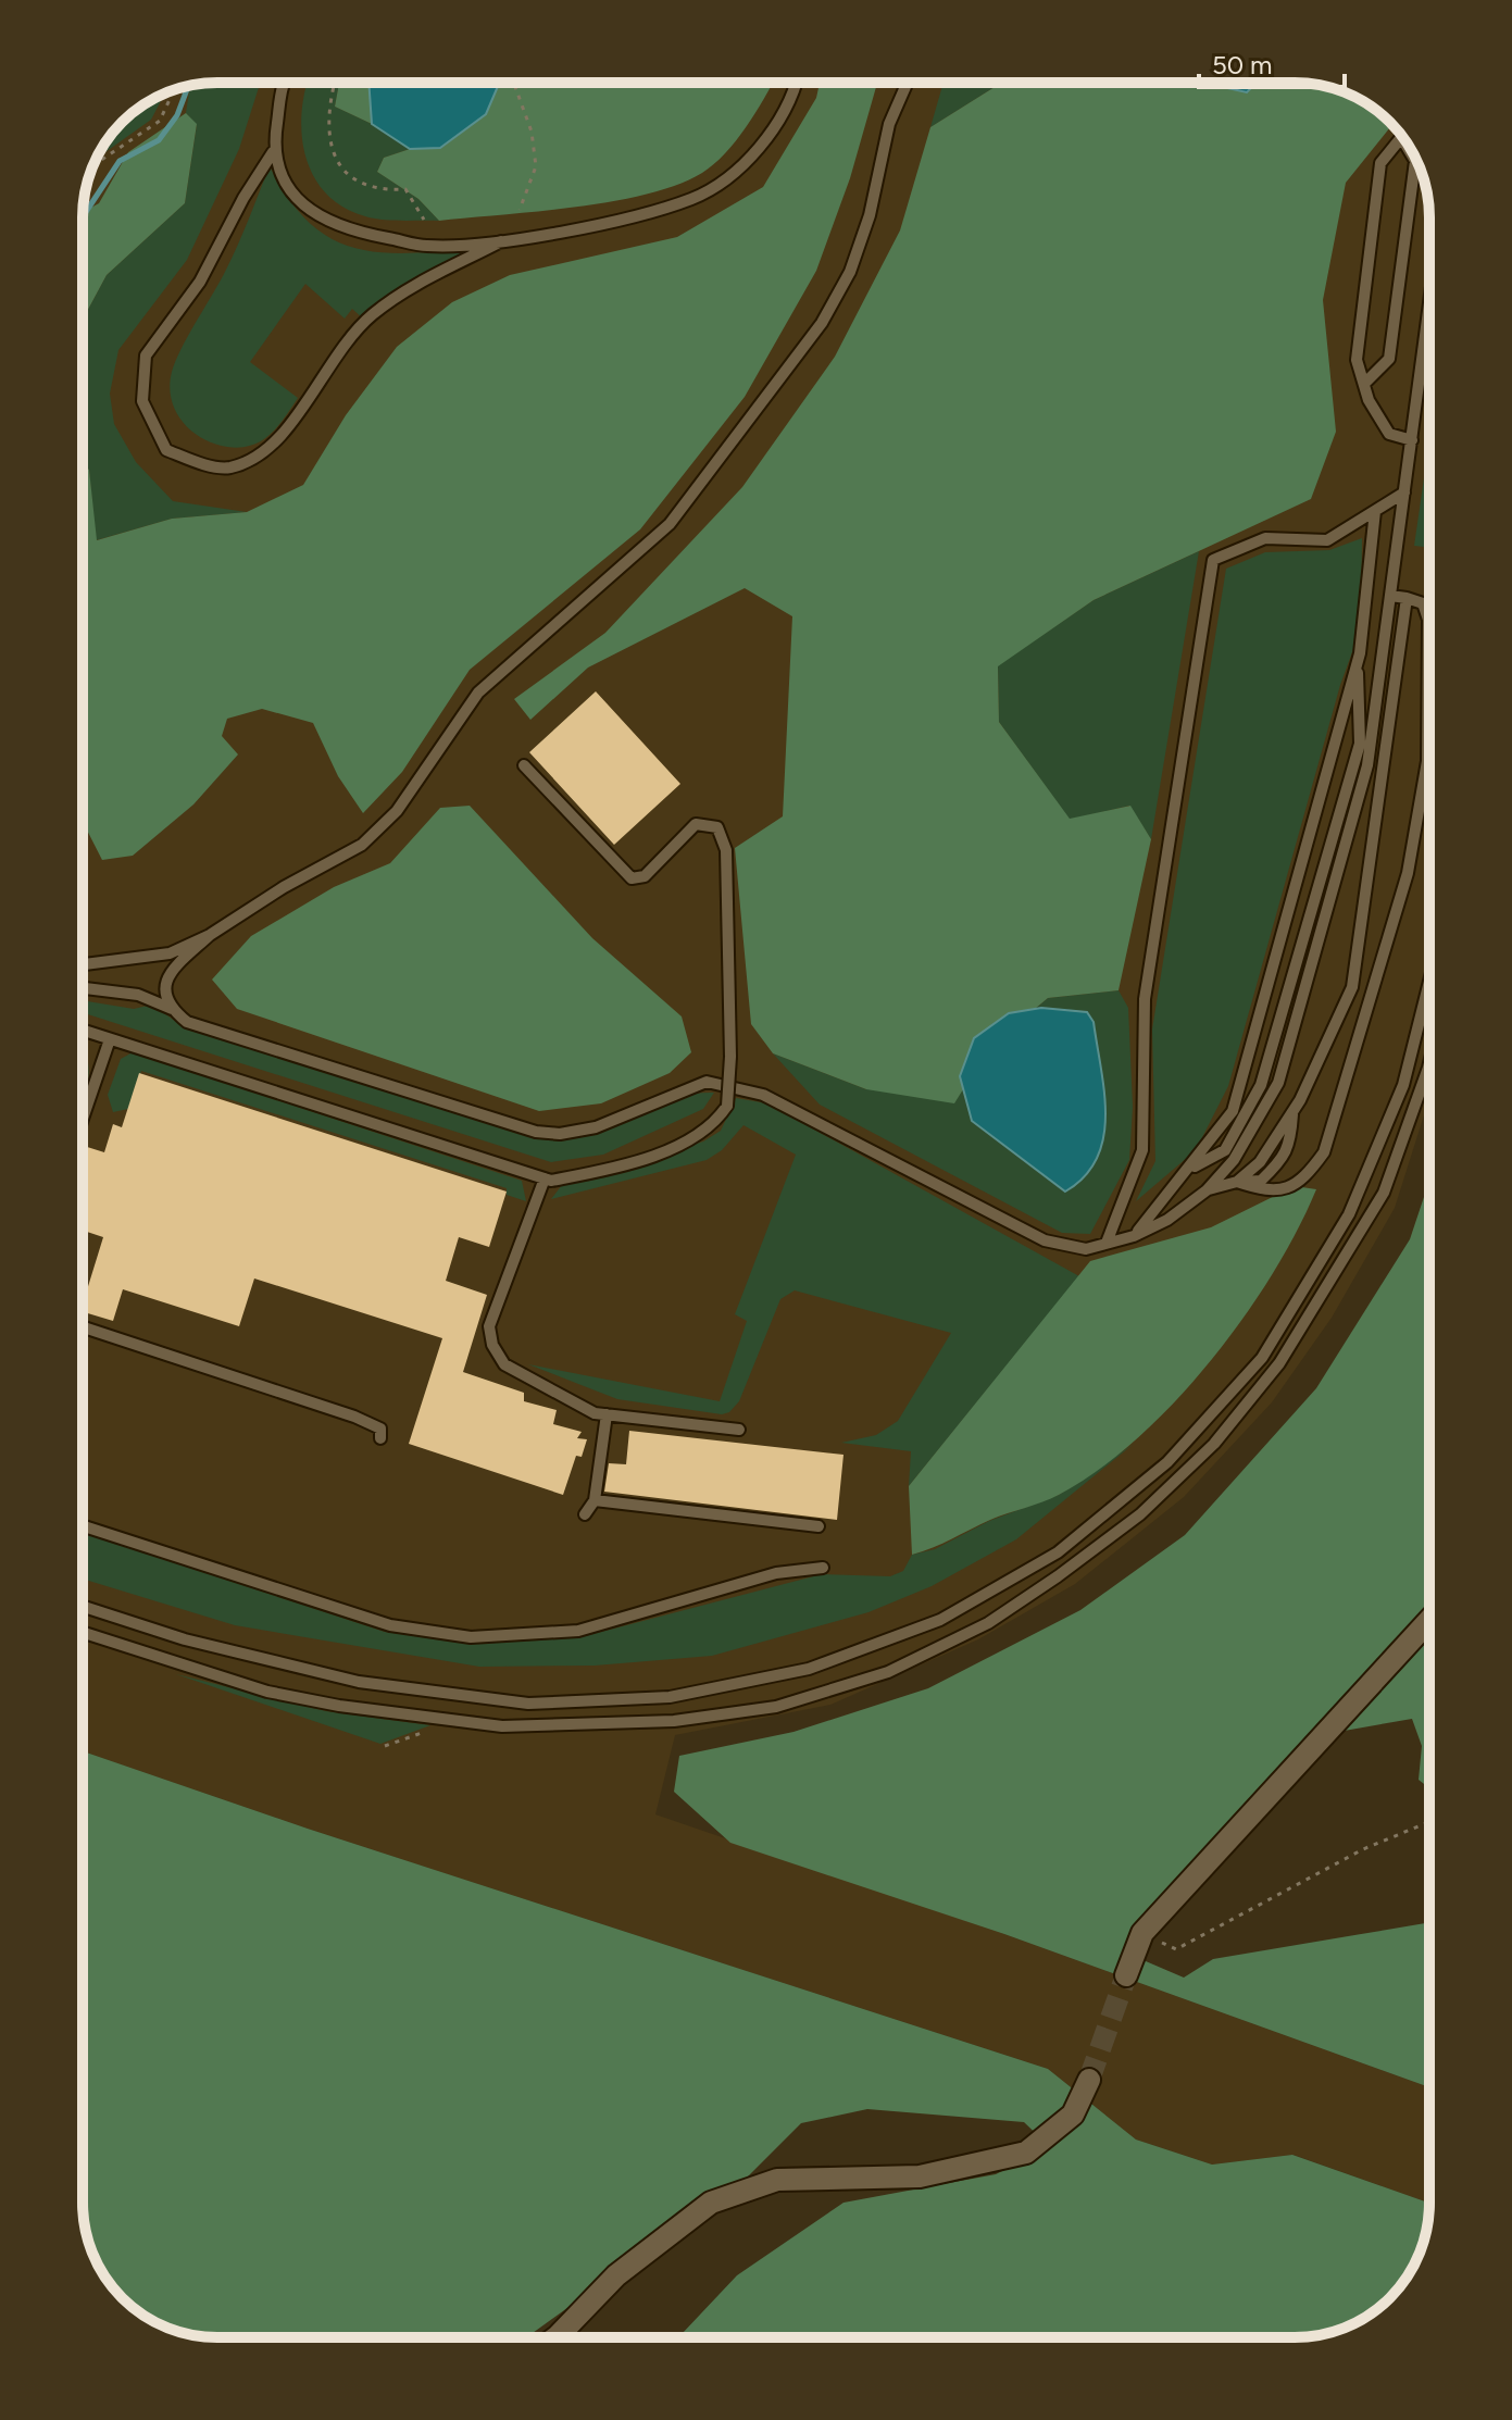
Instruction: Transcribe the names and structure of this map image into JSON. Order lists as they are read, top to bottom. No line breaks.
{"scale_bar":"50 m"}
